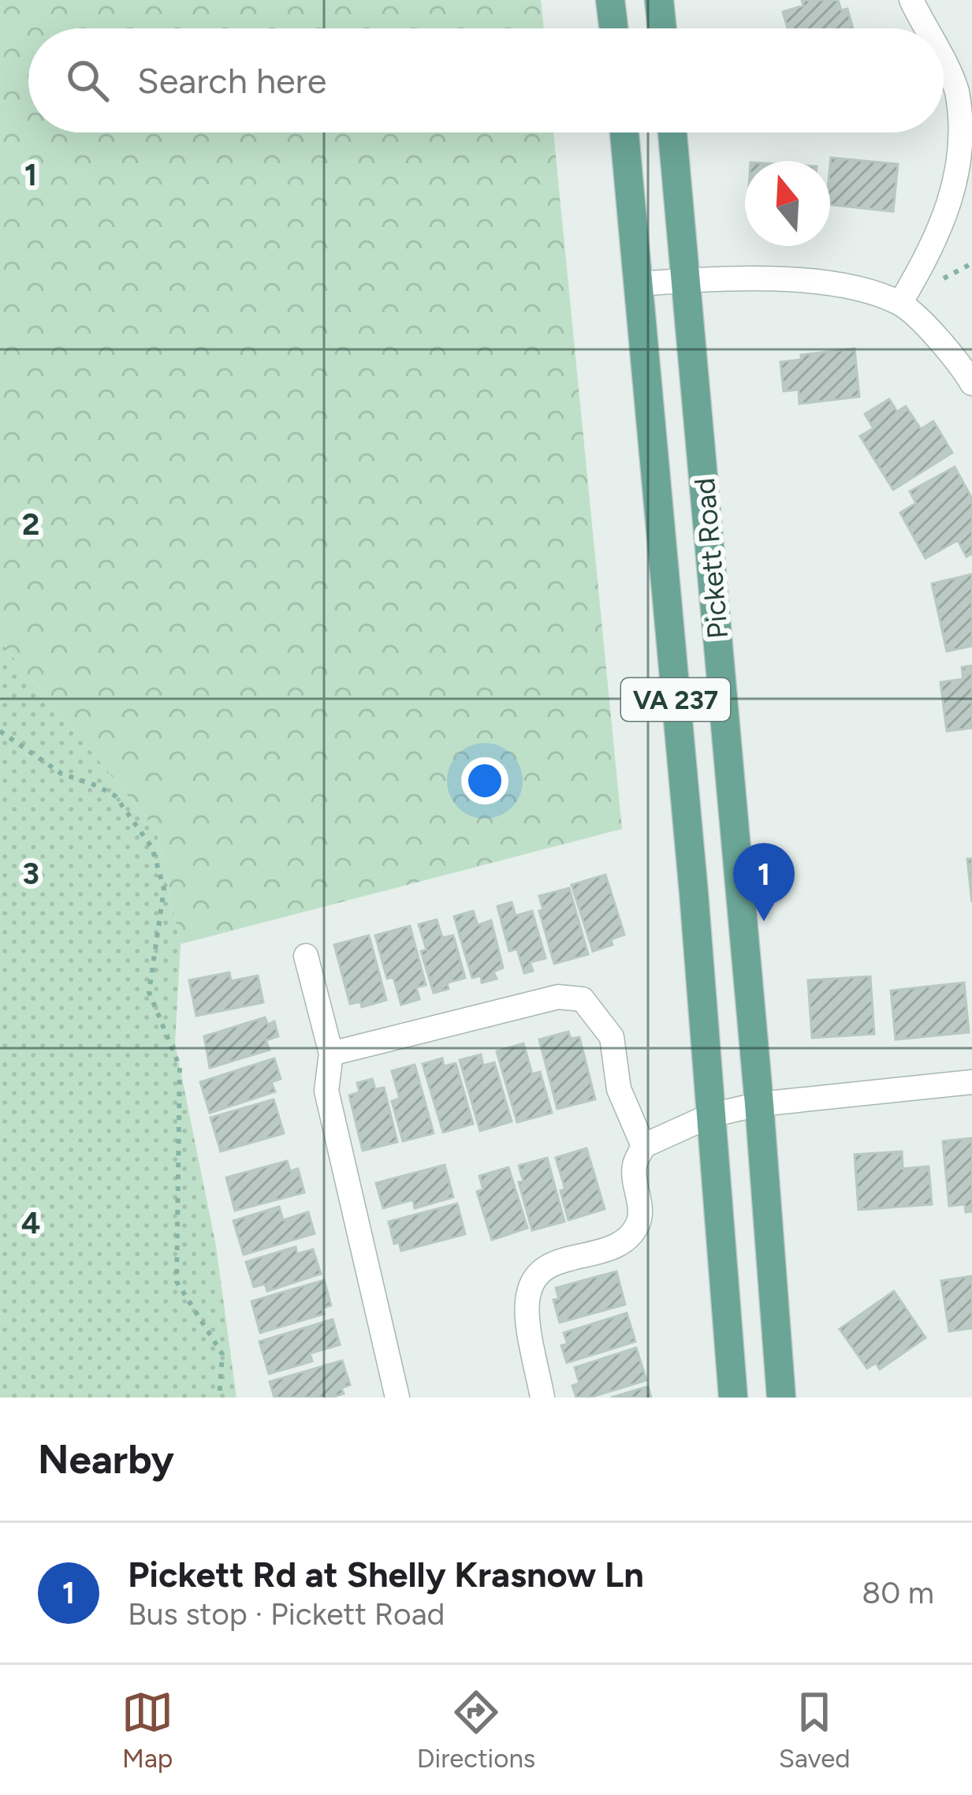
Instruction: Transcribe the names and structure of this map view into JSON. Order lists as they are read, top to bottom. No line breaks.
{"streets":{"main road":["Pickett Road","VA 237"]},"north":"top","page":{"search":"Search here","pins":"1","heading":"Nearby","list":[{"mark":"1","name":"Pickett Rd at Shelly Krasnow Ln","note":"Bus stop · Pickett Road","value":"80 m"}],"nav":["Map","Directions","Saved"]},"grid":{"rows":["1","2","3","4"]}}
